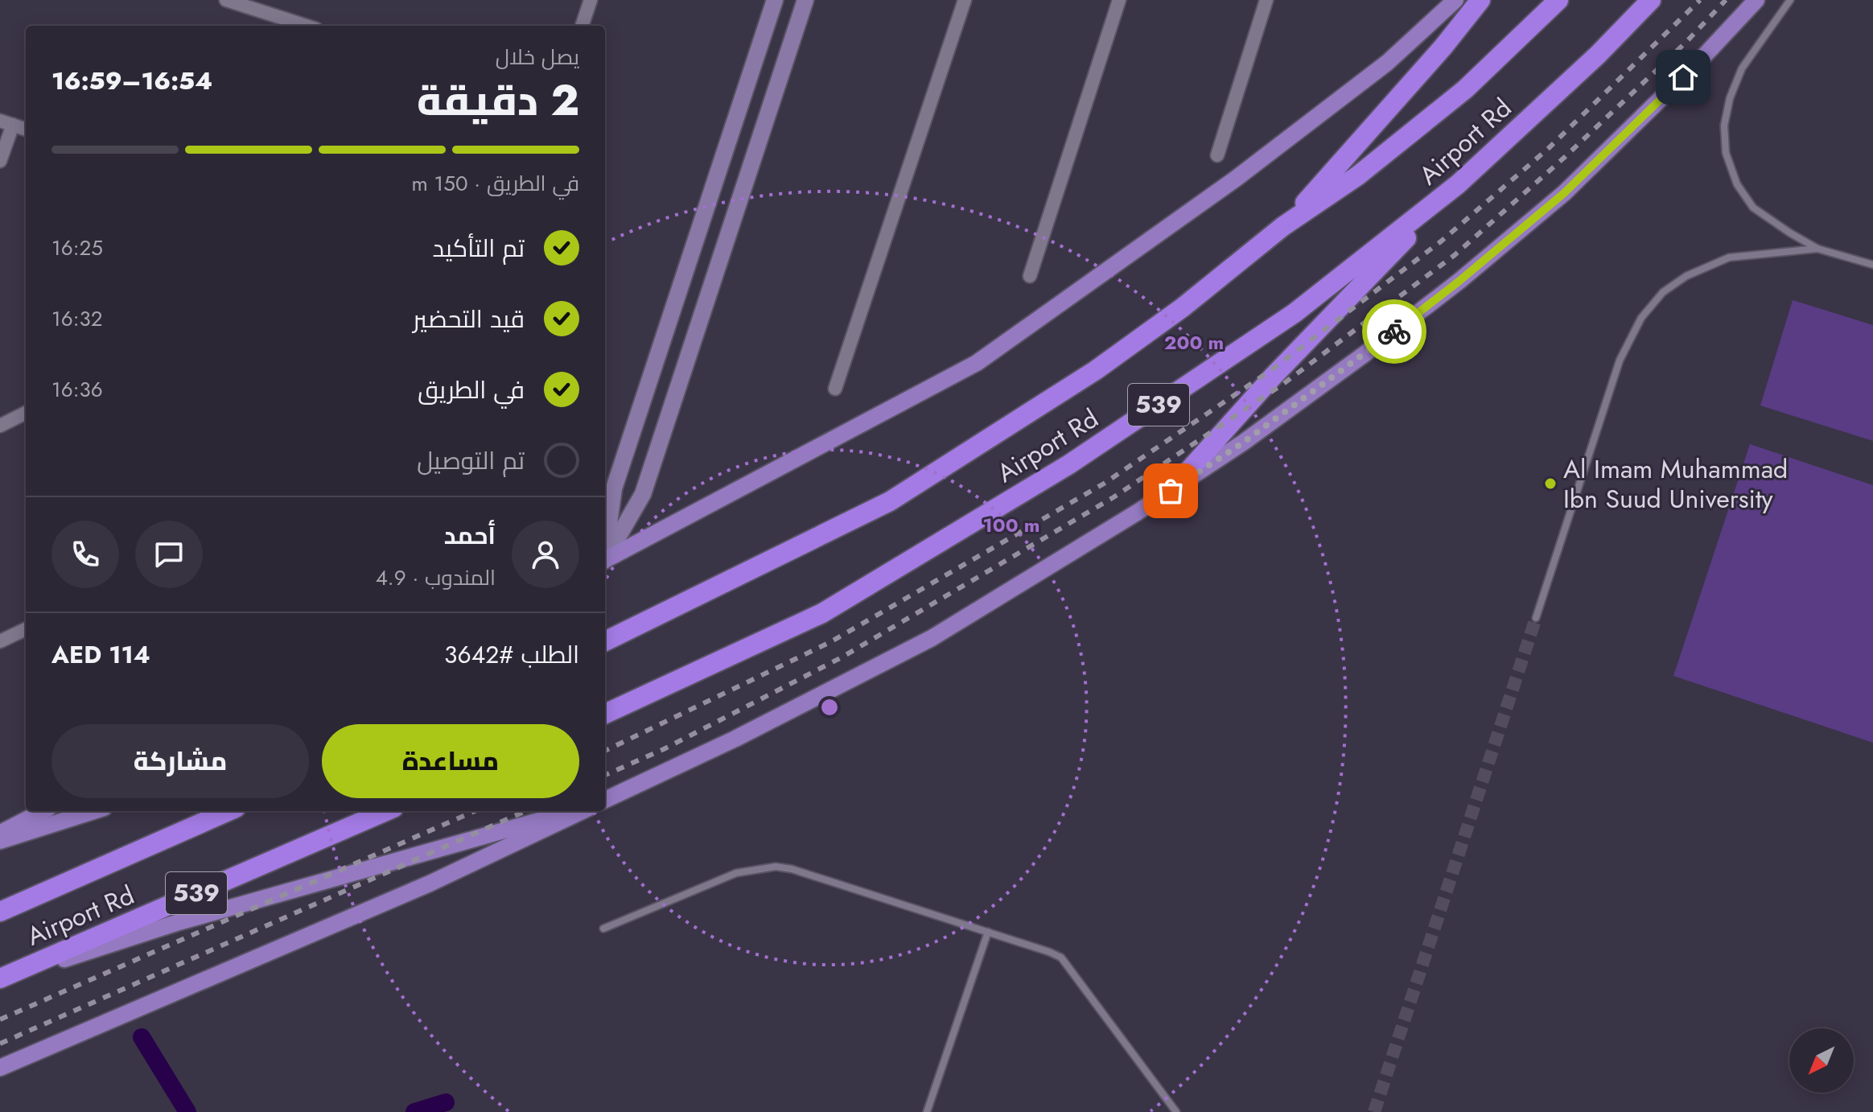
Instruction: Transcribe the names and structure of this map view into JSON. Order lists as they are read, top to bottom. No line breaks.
{"streets":{"highway":["Airport Rd","539"]},"places":["Al Imam Muhammad Ibn Suud University"],"north":"bottom left","page":{"heading":["2 دقيقة","يصل خلال","16:54–16:59"],"panel":["أحمد","المندوب · 4.9","الطلب #3642","AED 114"],"bar":"في الطريق · 150 m","list":[["تم التأكيد","16:25"],["قيد التحضير","16:32"],["في الطريق","16:36"],"تم التوصيل"],"buttons":["مساعدة","مشاركة"]},"rings":["200 m","100 m"]}
